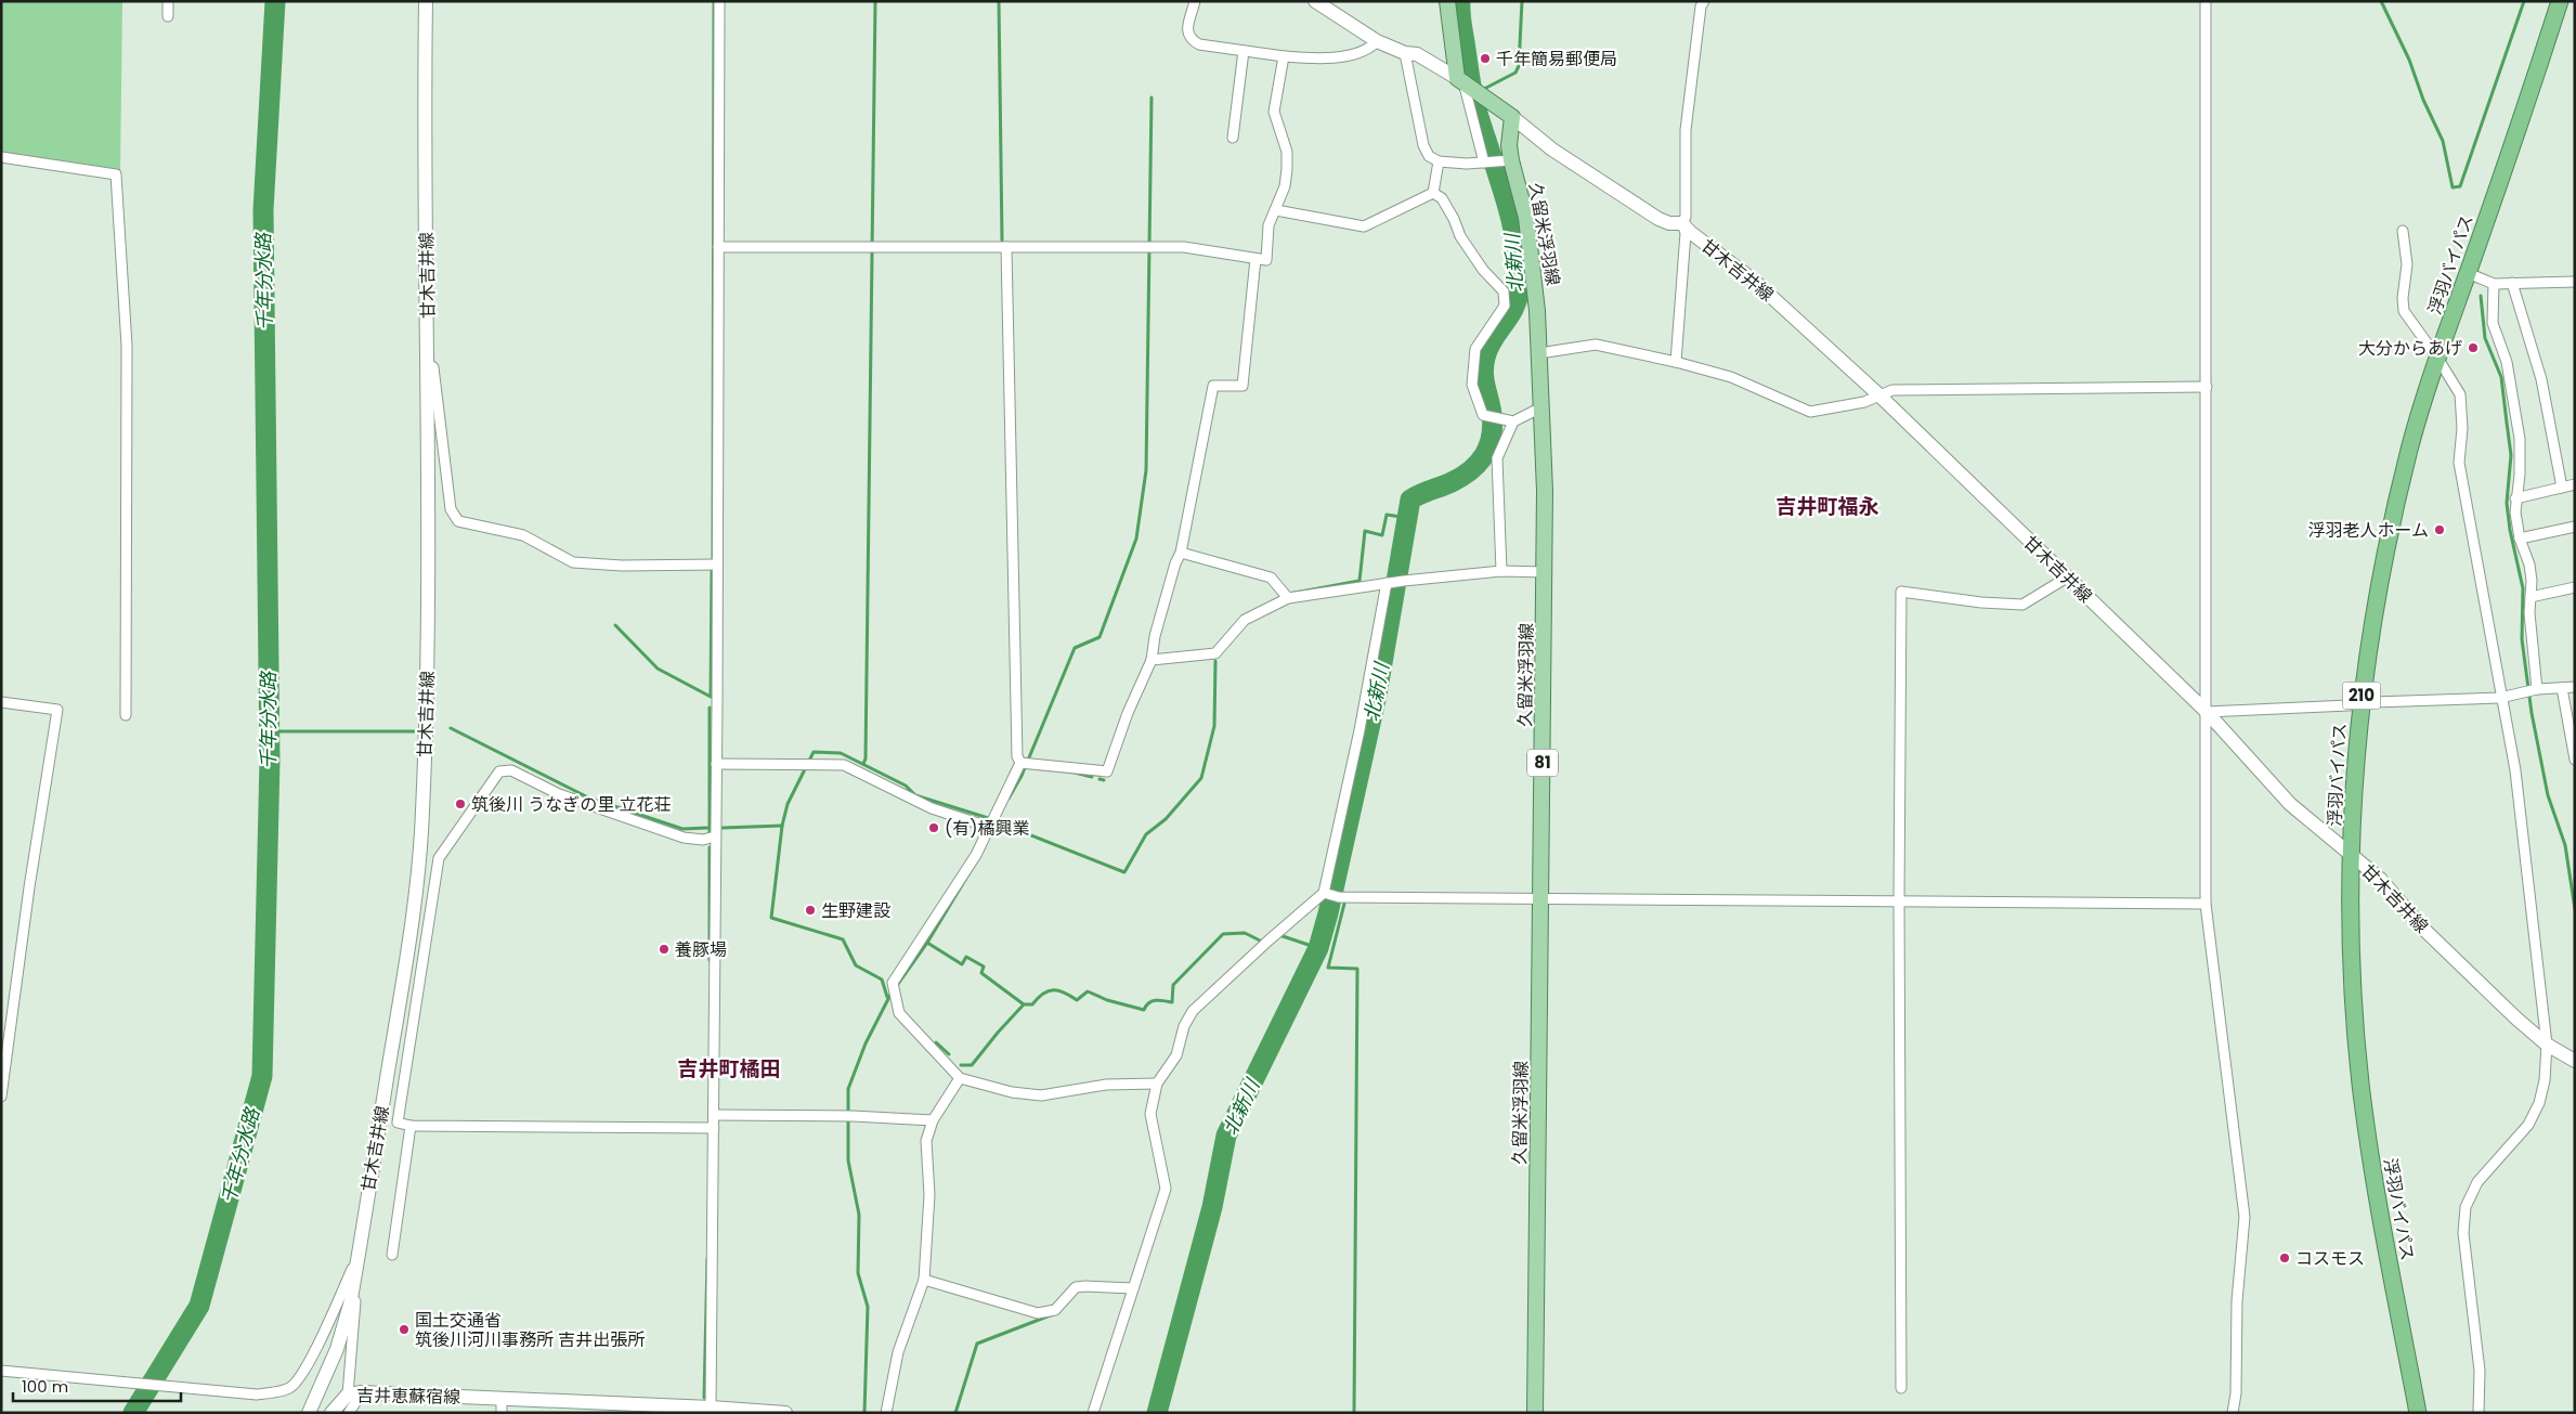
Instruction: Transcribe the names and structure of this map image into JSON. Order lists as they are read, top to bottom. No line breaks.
{"streets":{"highway":["浮羽バイパス","210"],"main road":["久留米浮羽線","甘木吉井線","81","吉井恵蘇宿線"]},"crossings":[["久留米浮羽線","甘木吉井線"],["浮羽バイパス","甘木吉井線"]],"districts":["吉井町福永","吉井町橘田"],"water":["北新川","千年分水路"],"places":["千年簡易郵便局","大分からあげ","浮羽老人ホーム","筑後川 うなぎの里 立花荘","(有)橘興業","生野建設","養豚場","コスモス","国土交通省 筑後川河川事務所 吉井出張所"],"scale_bar":"100 m"}
